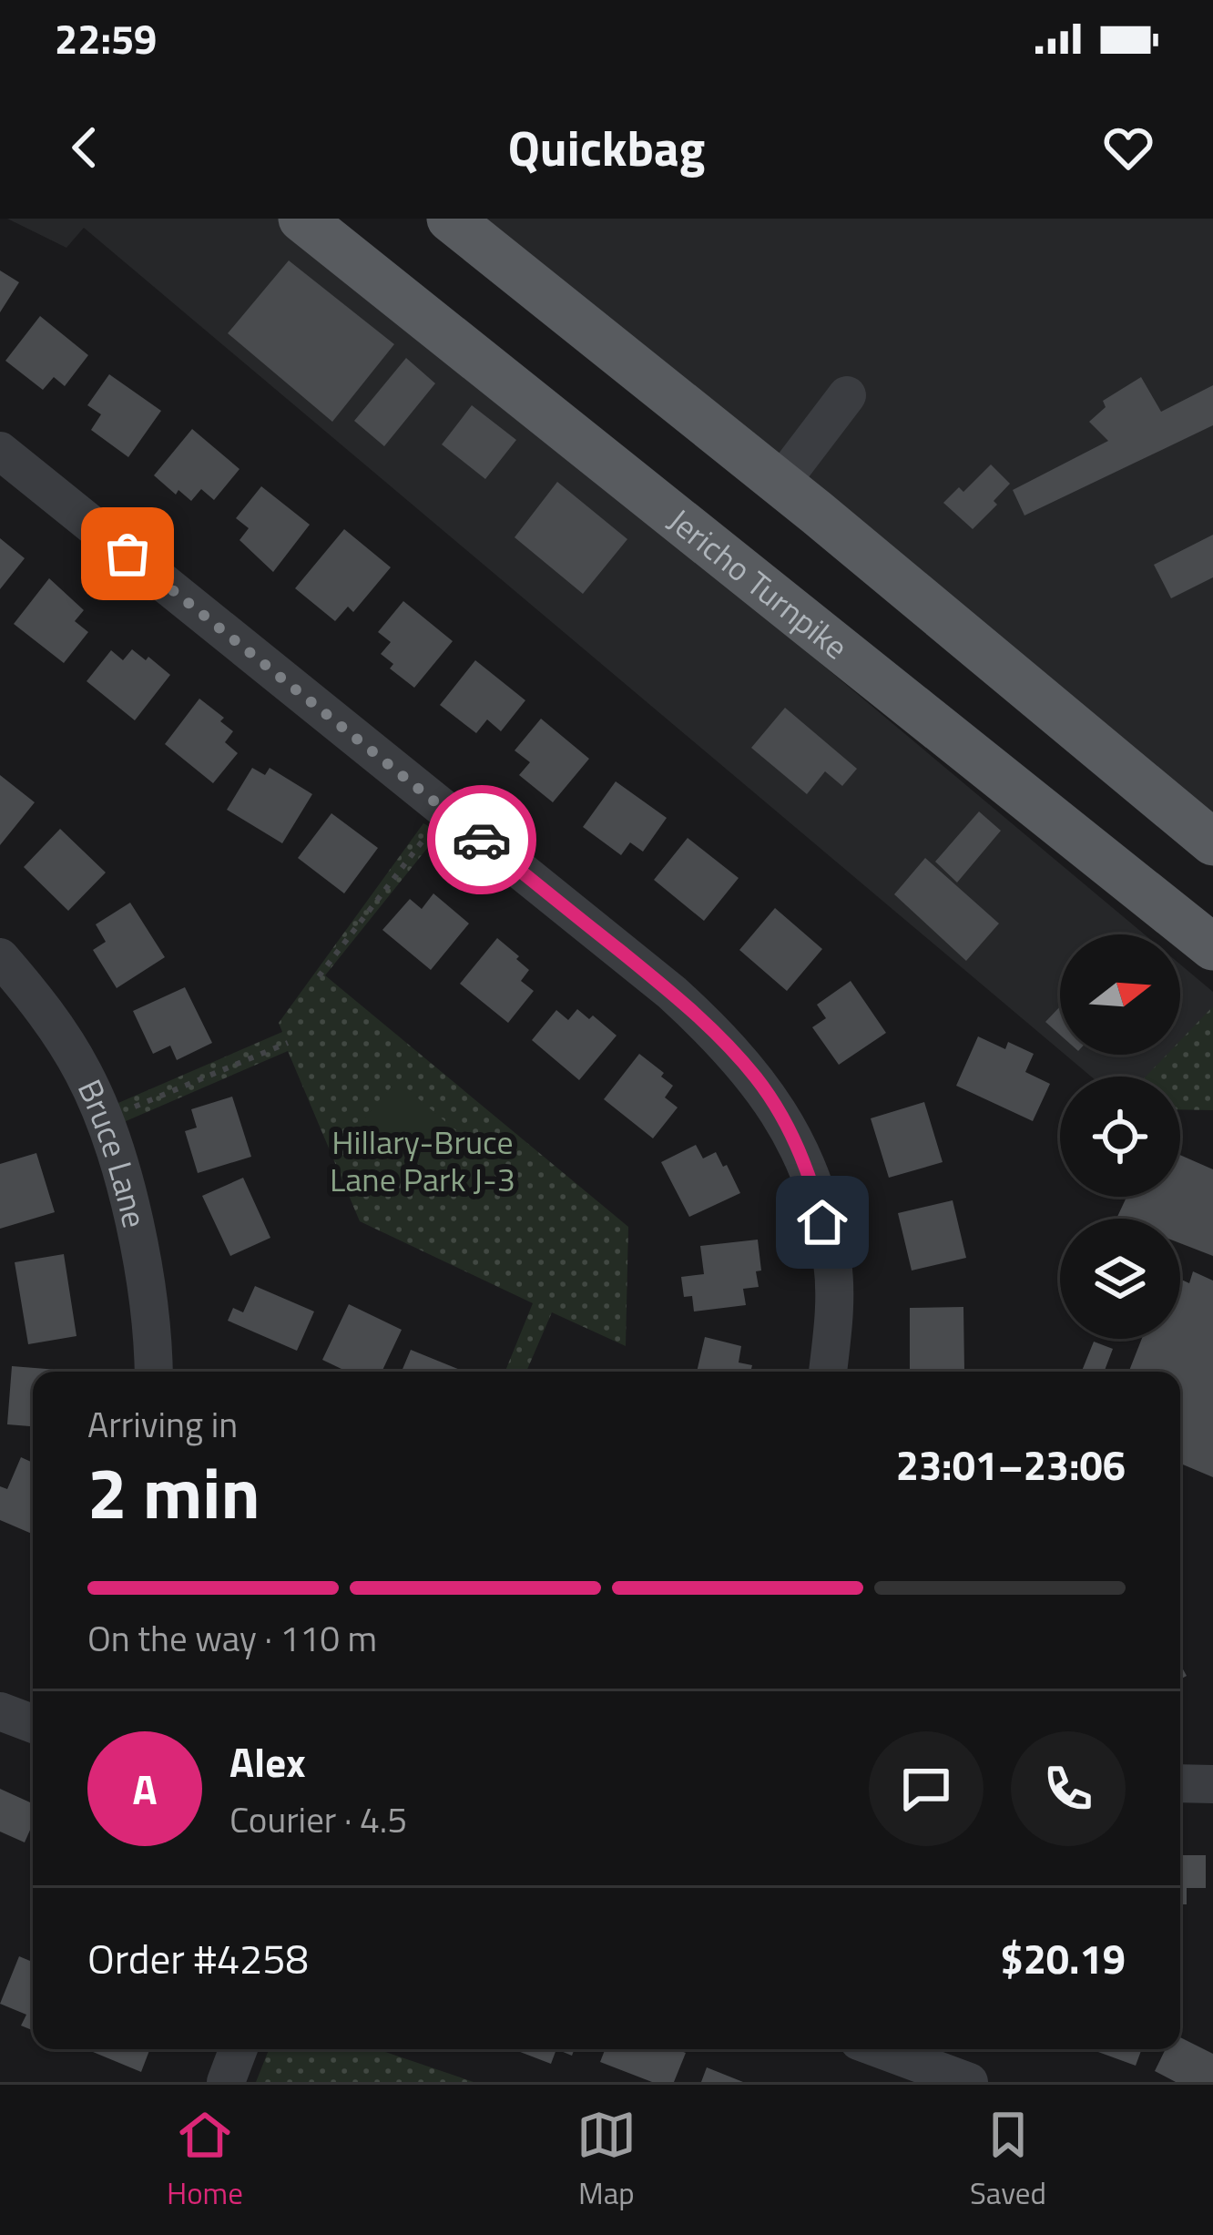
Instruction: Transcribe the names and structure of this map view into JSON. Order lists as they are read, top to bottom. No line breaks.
{"streets":{"main road":["Jericho Turnpike"],"street":["Bruce Lane"]},"parks":["Hillary-Bruce Lane Park J-3"],"north":"right","page":{"status":"22:59","header":"Quickbag","heading":["2 min","Arriving in","23:01–23:06"],"panel":["Alex","Courier · 4.5","Order #4258","$20.19"],"bar":"On the way · 110 m","round":"A","tabs":["Home","Map","Saved"]}}
